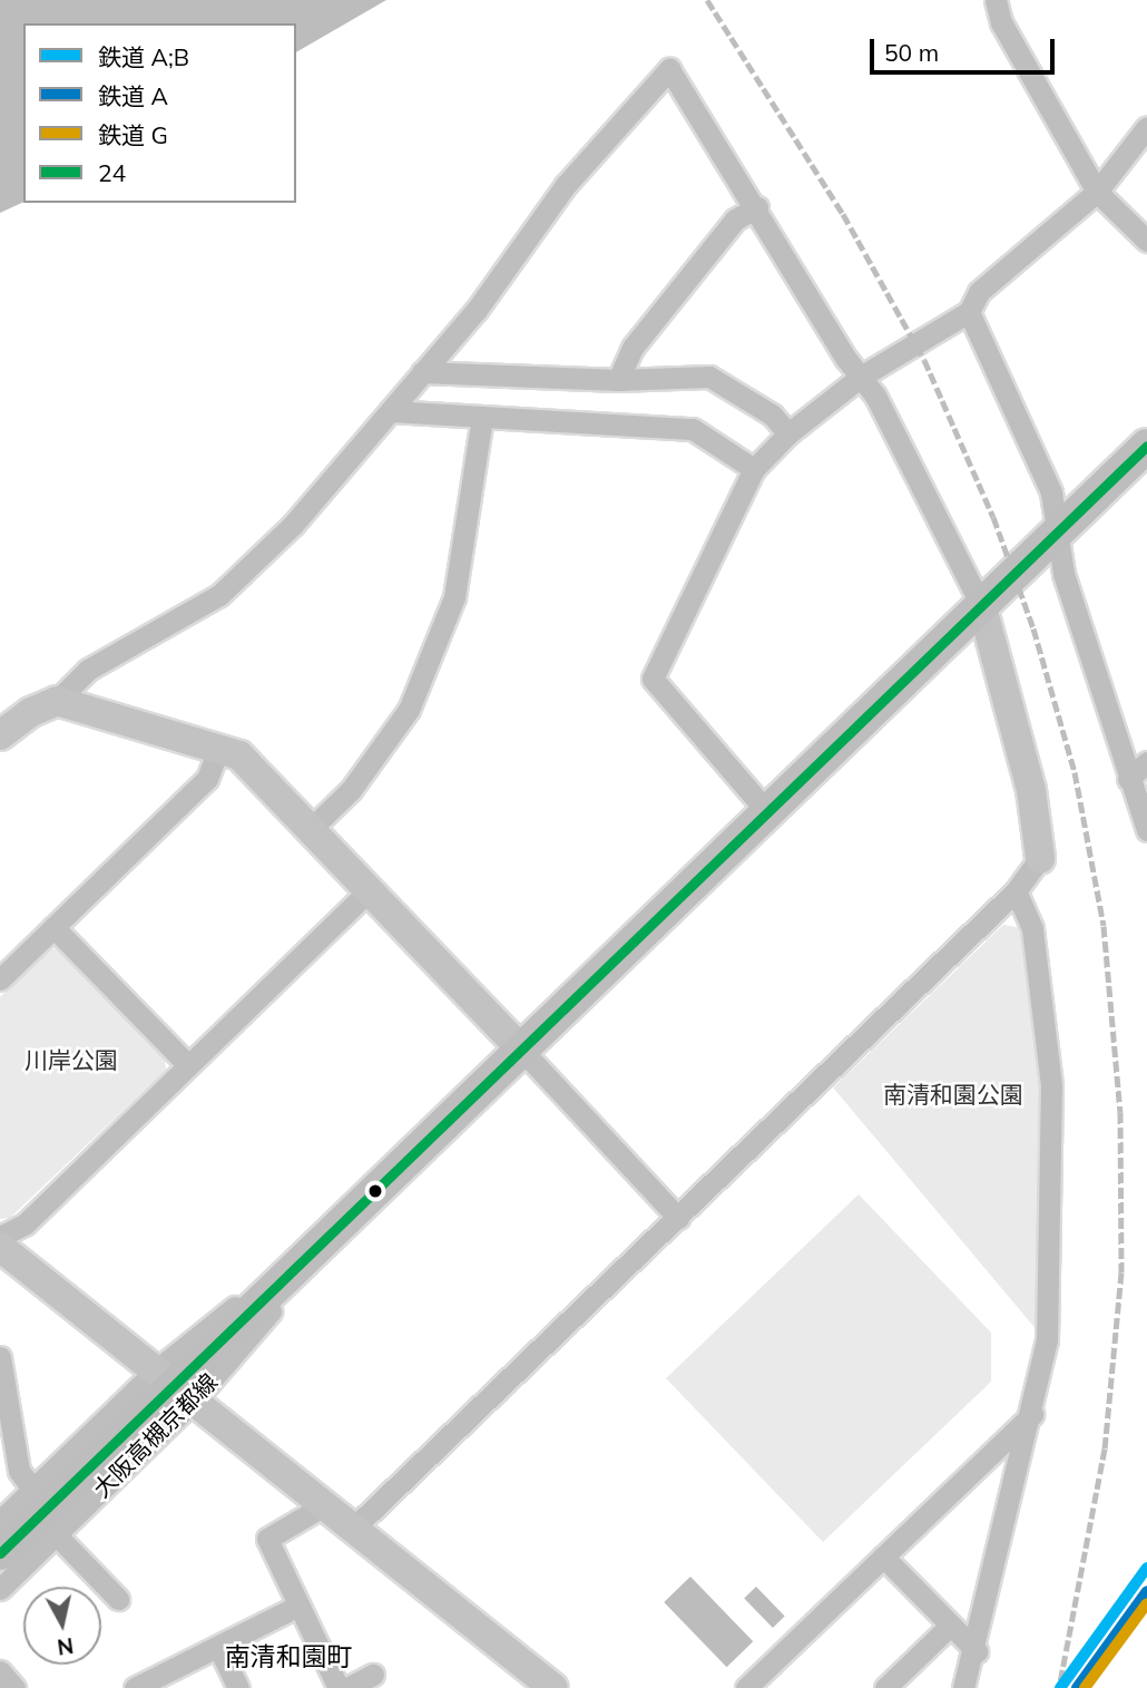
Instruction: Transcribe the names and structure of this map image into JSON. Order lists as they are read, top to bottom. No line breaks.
{"streets":{"main road":["大阪高槻京都線"]},"districts":["南清和園町"],"parks":["川岸公園","南清和園公園"],"lines":["transit line 24","rail line A;B","rail line A","rail line G"],"legend":["鉄道 A;B","鉄道 A","鉄道 G","24"],"scale_bar":"50 m","north":"bottom"}
